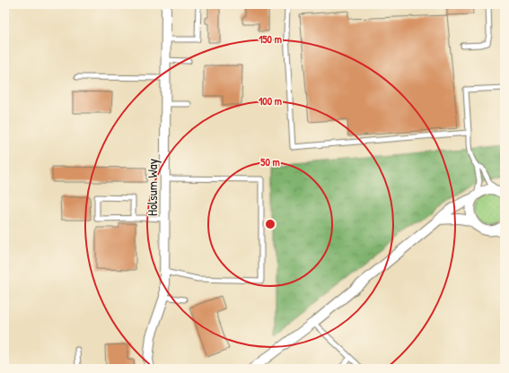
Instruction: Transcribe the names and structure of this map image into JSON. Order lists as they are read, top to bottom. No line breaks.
{"streets":{"street":["Holsum Way"]},"rings":["150 m","100 m","50 m"]}
